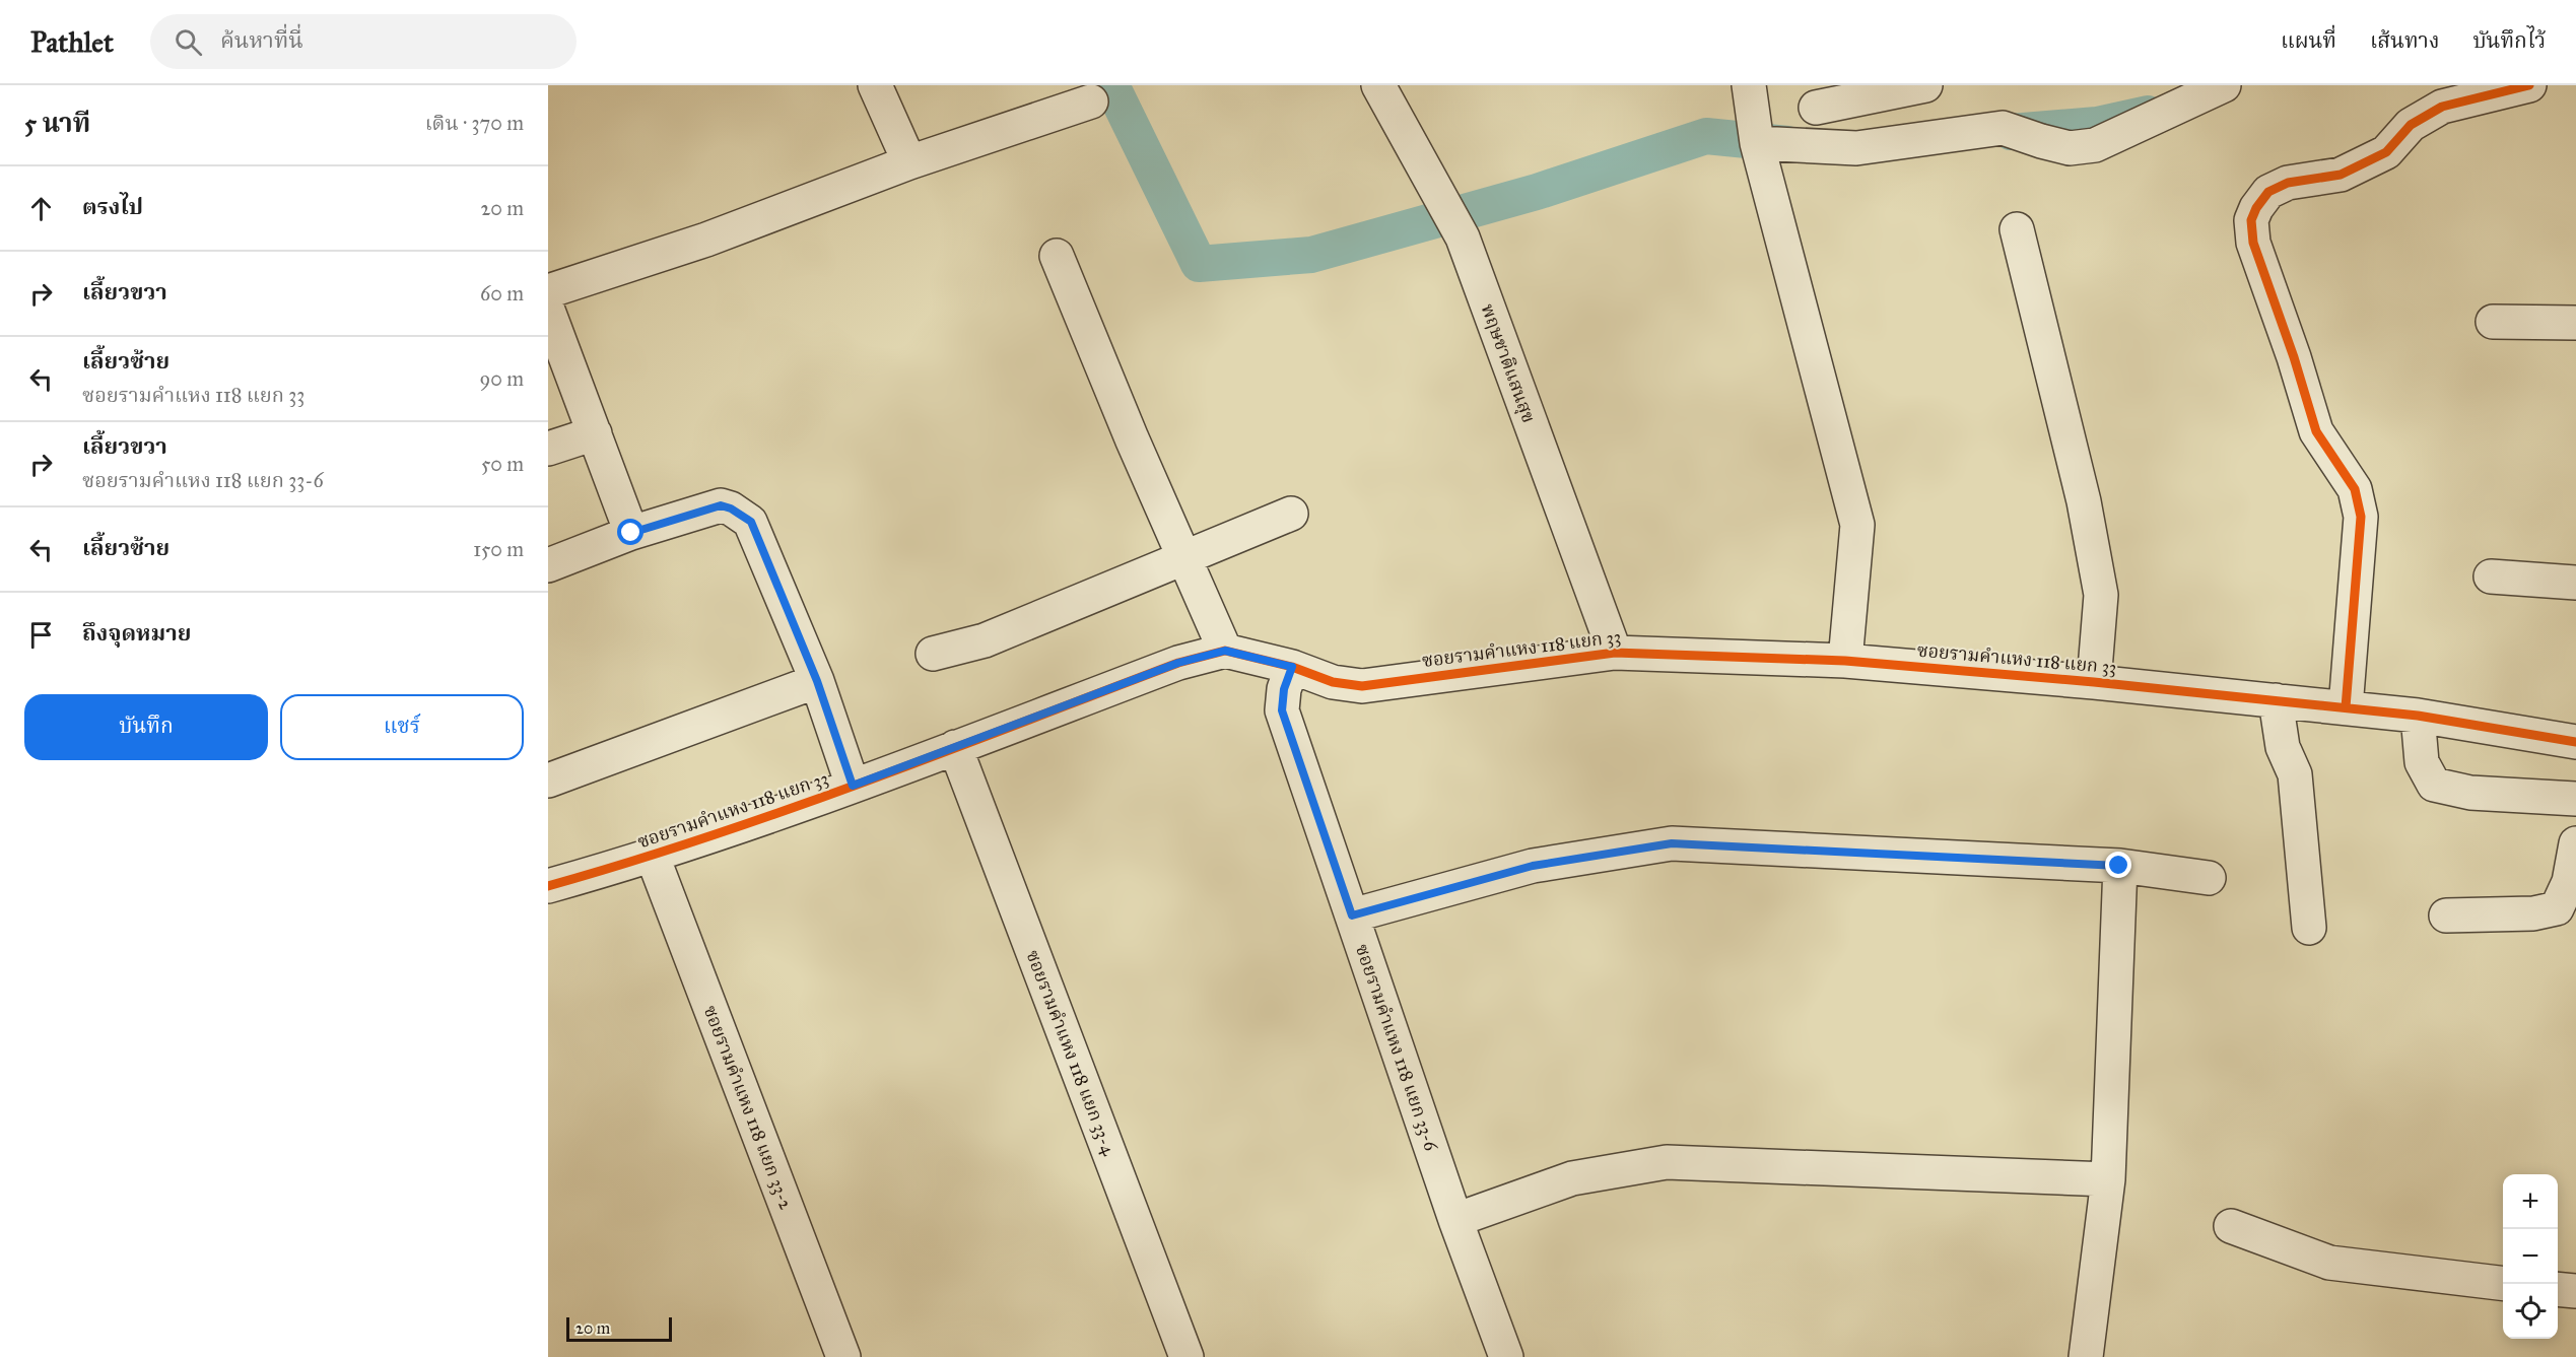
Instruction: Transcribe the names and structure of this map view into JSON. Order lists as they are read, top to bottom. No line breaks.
{"streets":{"street":["พฤษชาติแสนสุข","ซอยรามคำแหง 118 แยก 33","ซอยรามคำแหง 118 แยก 33-6","ซอยรามคำแหง 118 แยก 33-4","ซอยรามคำแหง 118 แยก 33-2"]},"crossings":[["พฤษชาติแสนสุข","ซอยรามคำแหง 118 แยก 33"],["ซอยรามคำแหง 118 แยก 33","ซอยรามคำแหง 118 แยก 33-6"],["ซอยรามคำแหง 118 แยก 33","ซอยรามคำแหง 118 แยก 33-4"],["ซอยรามคำแหง 118 แยก 33","ซอยรามคำแหง 118 แยก 33-2"]],"scale_bar":"20 m","page":{"header":"Pathlet","search":"ค้นหาที่นี่","nav":["แผนที่","เส้นทาง","บันทึกไว้"],"heading":["5 นาที","เดิน · 370 m"],"list":[["ตรงไป","20 m"],["เลี้ยวขวา","60 m"],["เลี้ยวซ้าย","ซอยรามคำแหง 118 แยก 33","90 m"],["เลี้ยวขวา","ซอยรามคำแหง 118 แยก 33-6","50 m"],["เลี้ยวซ้าย","150 m"],"ถึงจุดหมาย"],"buttons":["บันทึก","แชร์"],"map_buttons":["+","−"],"scale":"20 m"}}
